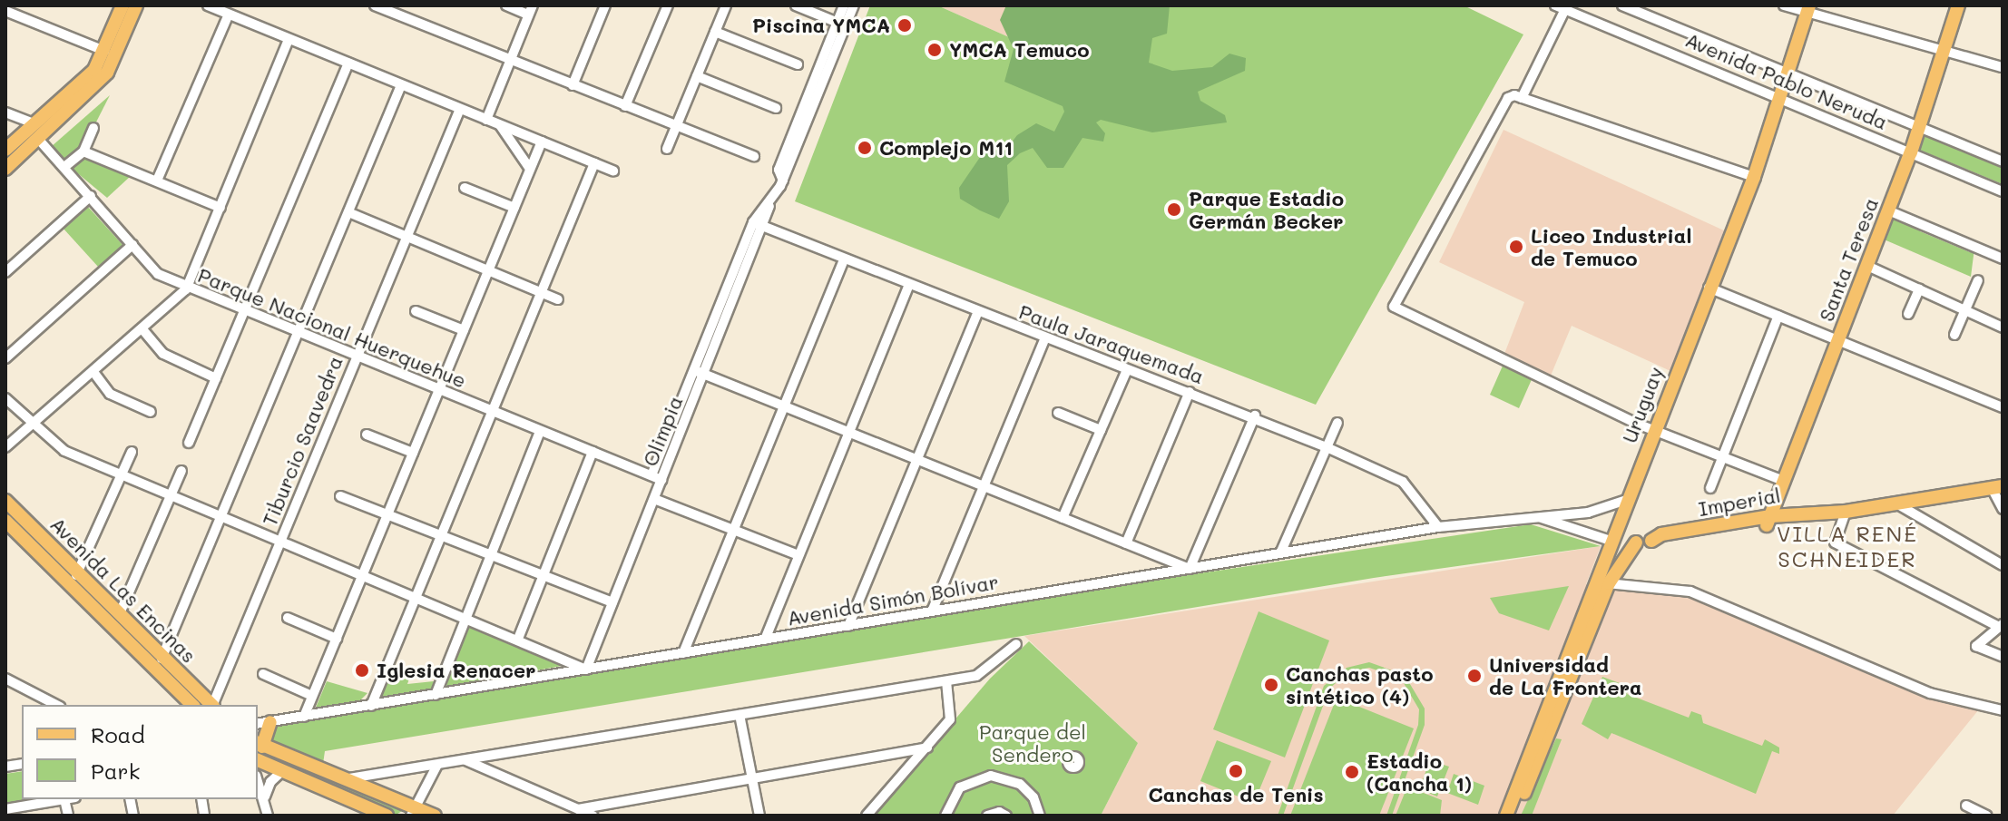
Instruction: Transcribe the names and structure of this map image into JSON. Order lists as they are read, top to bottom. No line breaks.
{"streets":{"main road":["Santa Teresa","Uruguay","Imperial","Avenida Las Encinas"],"street":["Avenida Pablo Neruda","Parque Nacional Huerquehue","Paula Jaraquemada","Olimpia","Tiburcio Saavedra","Avenida Simón Bolívar"]},"crossings":[["Avenida Pablo Neruda","Santa Teresa"],["Avenida Pablo Neruda","Uruguay"],["Santa Teresa","Imperial"],["Parque Nacional Huerquehue","Olimpia"],["Parque Nacional Huerquehue","Tiburcio Saavedra"],["Paula Jaraquemada","Olimpia"],["Paula Jaraquemada","Avenida Simón Bolívar"],["Uruguay","Imperial"],["Uruguay","Avenida Simón Bolívar"],["Olimpia","Avenida Simón Bolívar"],["Imperial","Avenida Simón Bolívar"]],"districts":["VILLA RENÉ SCHNEIDER"],"parks":["Parque del Sendero"],"places":["Piscina YMCA","YMCA Temuco","Complejo M11","Parque Estadio Germán Becker","Liceo Industrial de Temuco","Iglesia Renacer","Universidad de La Frontera","Canchas pasto sintético (4)","Canchas de Tenis","Estadio (Cancha 1)"],"legend":["Road","Park"]}
